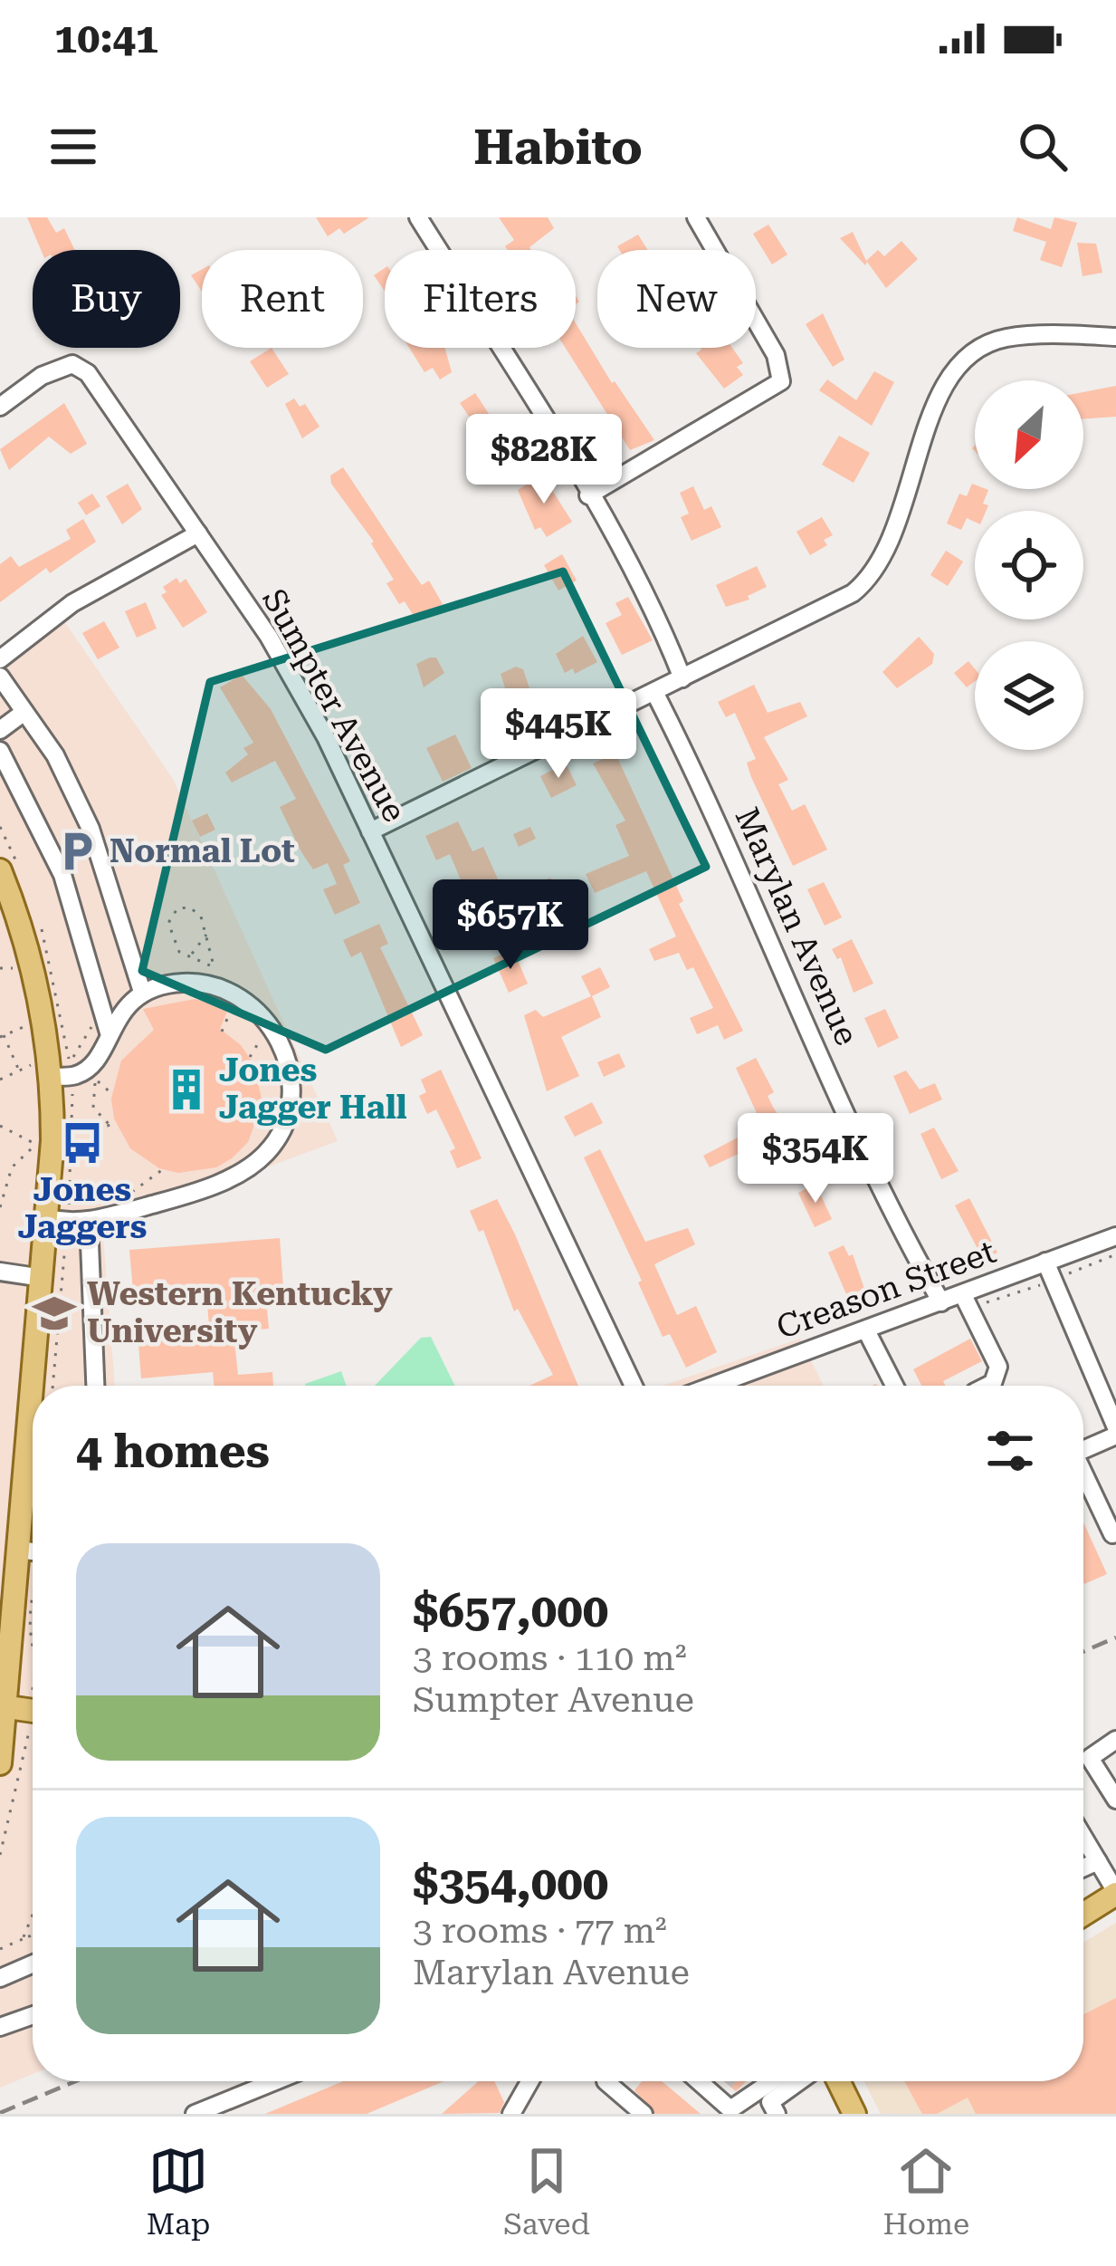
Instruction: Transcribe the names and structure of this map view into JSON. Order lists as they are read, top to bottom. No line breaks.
{"streets":{"street":["Sumpter Avenue","Marylan Avenue","Creason Street"]},"crossings":[["Marylan Avenue","Creason Street"]],"places":{"parking":["Normal Lot"],"building":["Jones Jagger Hall"],"bus stop":["Jones Jaggers"],"school or university":["Western Kentucky University"]},"north":"bottom left","page":{"status":"10:41","header":"Habito","chip":["Buy","Rent","Filters","New"],"price":["$828K","$445K","$657K","$354K"],"heading":"4 homes","list":[{"name":"$657,000","note":"3 rooms · 110 m² · Sumpter Avenue"},{"name":"$354,000","note":"3 rooms · 77 m² · Marylan Avenue"}],"tabs":["Map","Saved","Home"]}}
